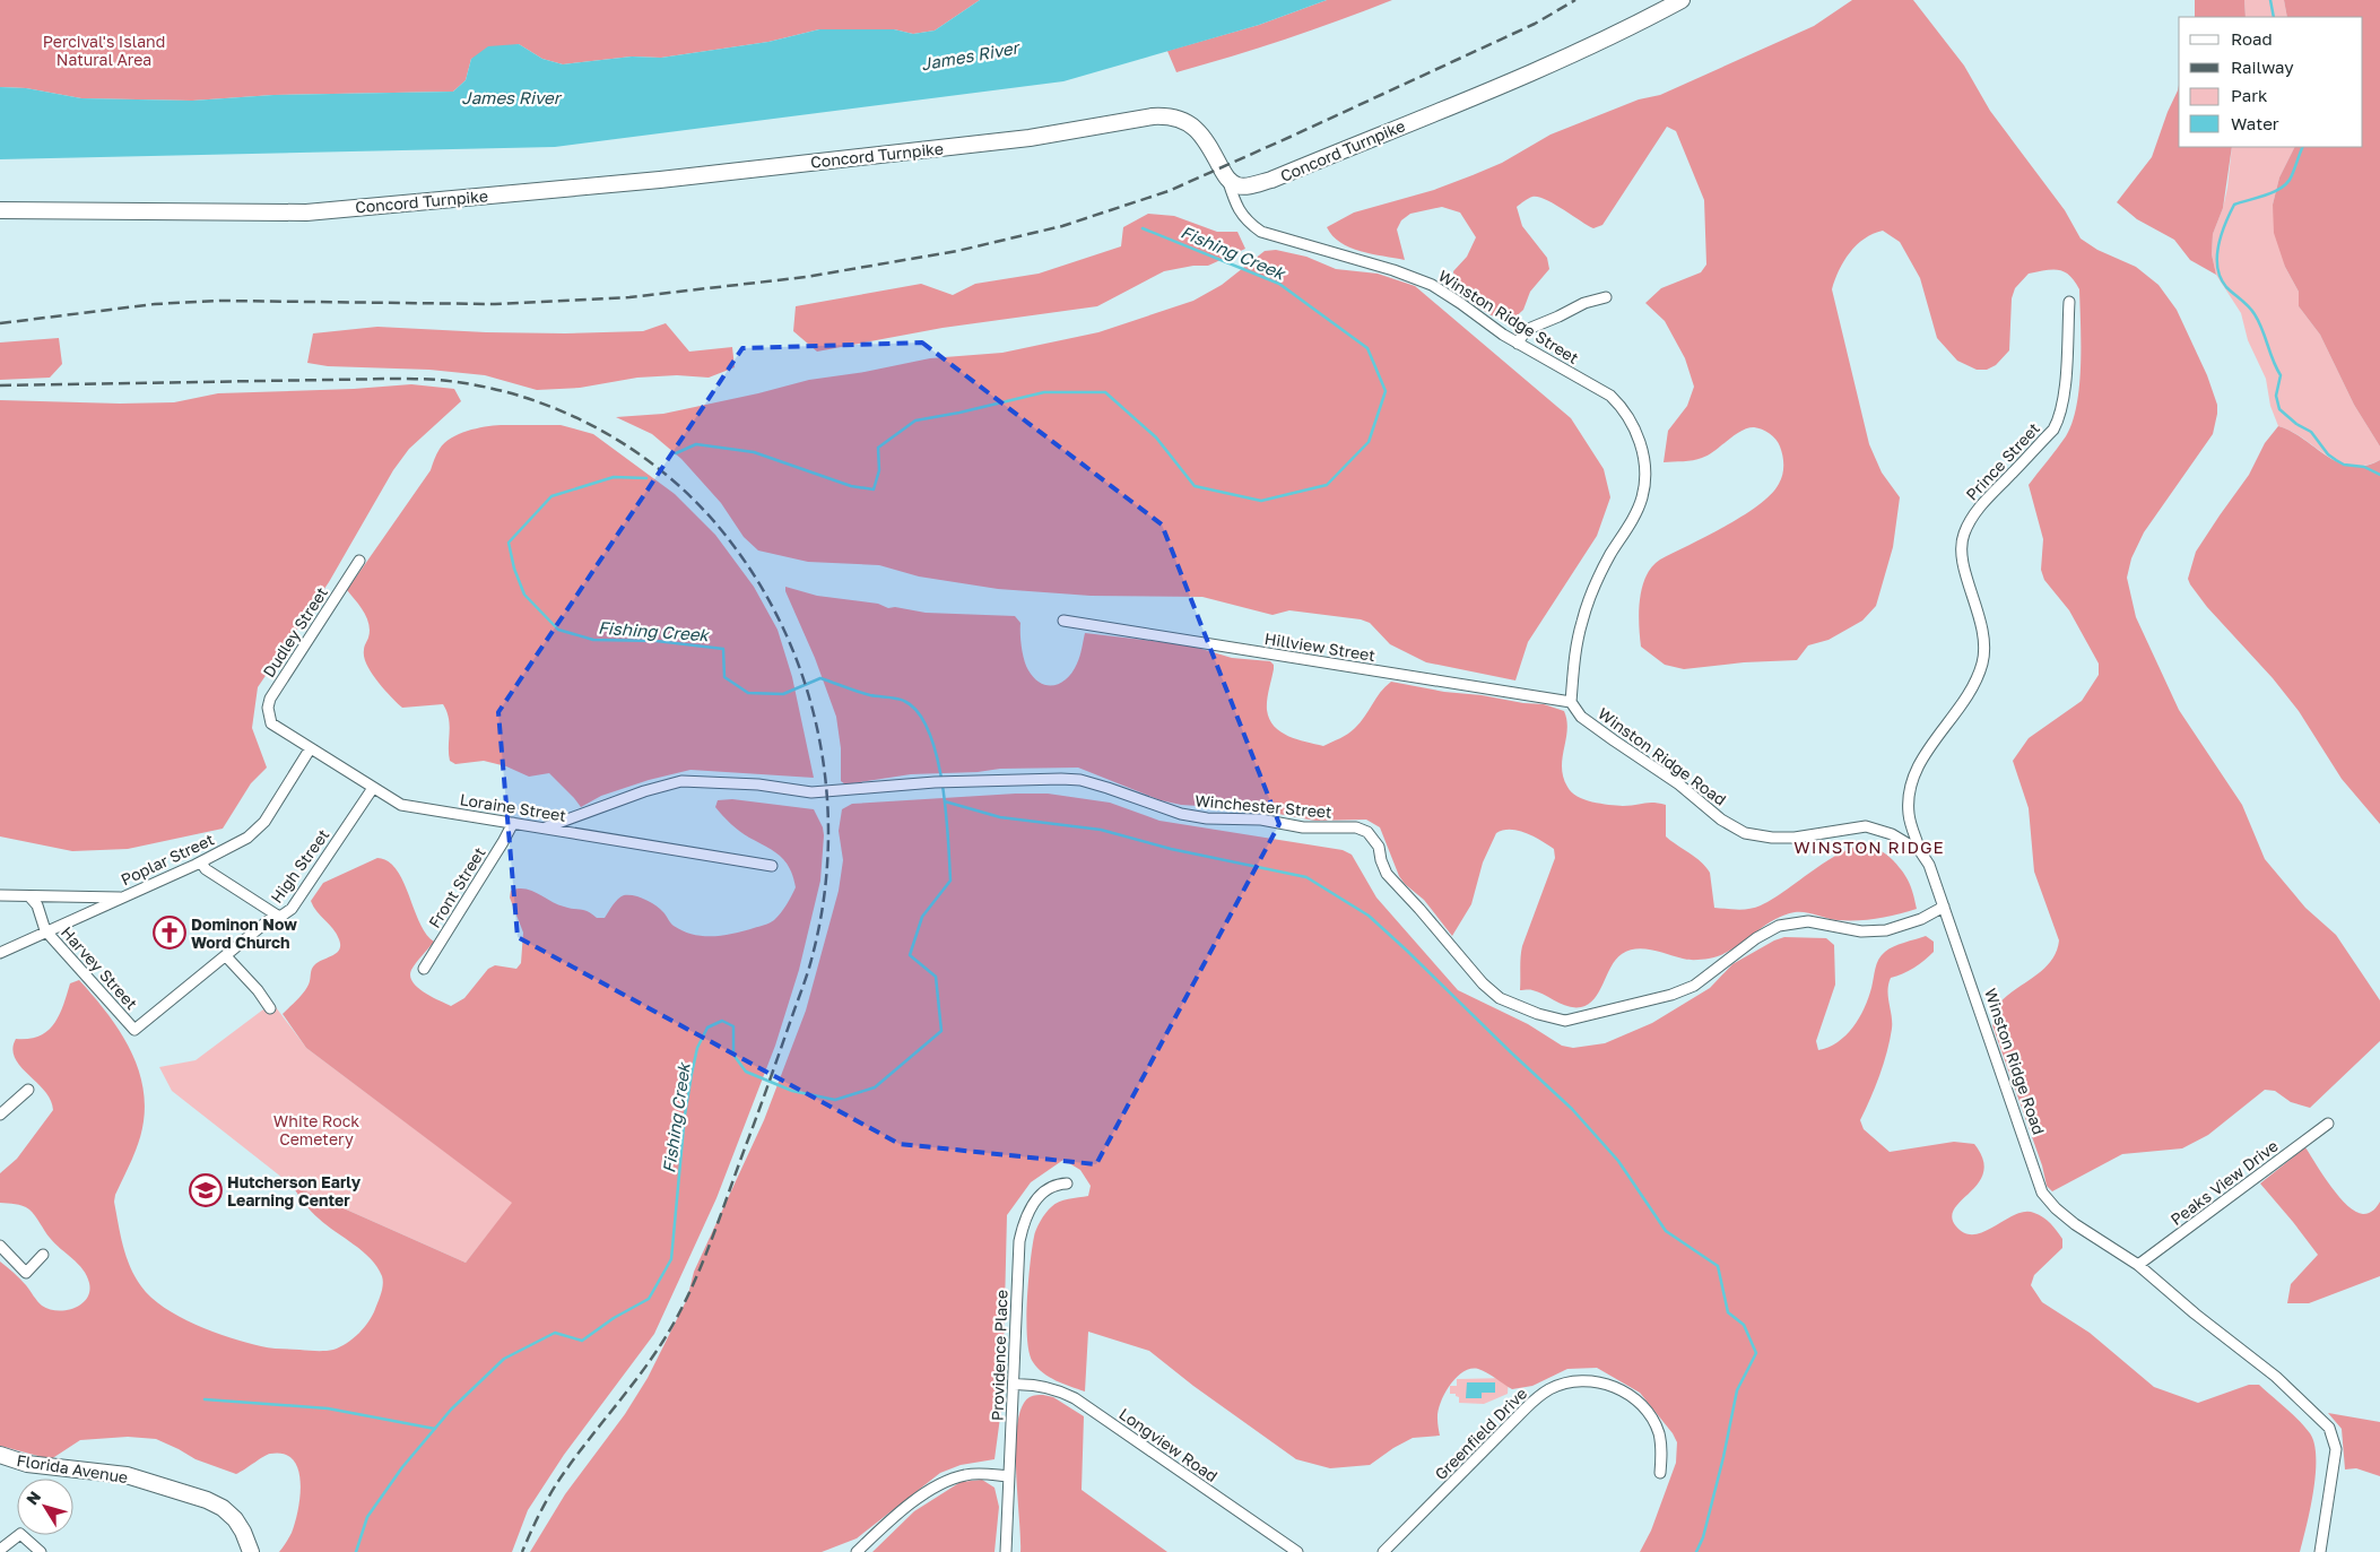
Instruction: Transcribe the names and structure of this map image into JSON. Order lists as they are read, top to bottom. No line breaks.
{"streets":{"street":["Concord Turnpike","Winston Ridge Street","Prince Street","Dudley Street","Hillview Street","Winston Ridge Road","Winchester Street","Loraine Street","Poplar Street","High Street","Front Street","Harvey Street","Peaks View Drive","Providence Place","Greenfield Drive","Longview Road","Florida Avenue"]},"crossings":[["Concord Turnpike","Winston Ridge Street"],["Winston Ridge Street","Hillview Street"],["Winston Ridge Street","Winston Ridge Road"],["Prince Street","Winston Ridge Road"],["Dudley Street","Loraine Street"],["Hillview Street","Winston Ridge Road"],["Winston Ridge Road","Winchester Street"],["Winston Ridge Road","Peaks View Drive"],["Winchester Street","Loraine Street"],["Loraine Street","Poplar Street"],["Loraine Street","High Street"],["Loraine Street","Front Street"],["Poplar Street","Harvey Street"],["High Street","Harvey Street"],["Providence Place","Longview Road"]],"districts":["WINSTON RIDGE"],"water":["James River","Fishing Creek"],"parks":["Percival's Island Natural Area","White Rock Cemetery"],"places":{"church":["Dominon Now Word Church"],"school or university":["Hutcherson Early Learning Center"]},"legend":["Road","Railway","Park","Water"],"north":"top left"}
